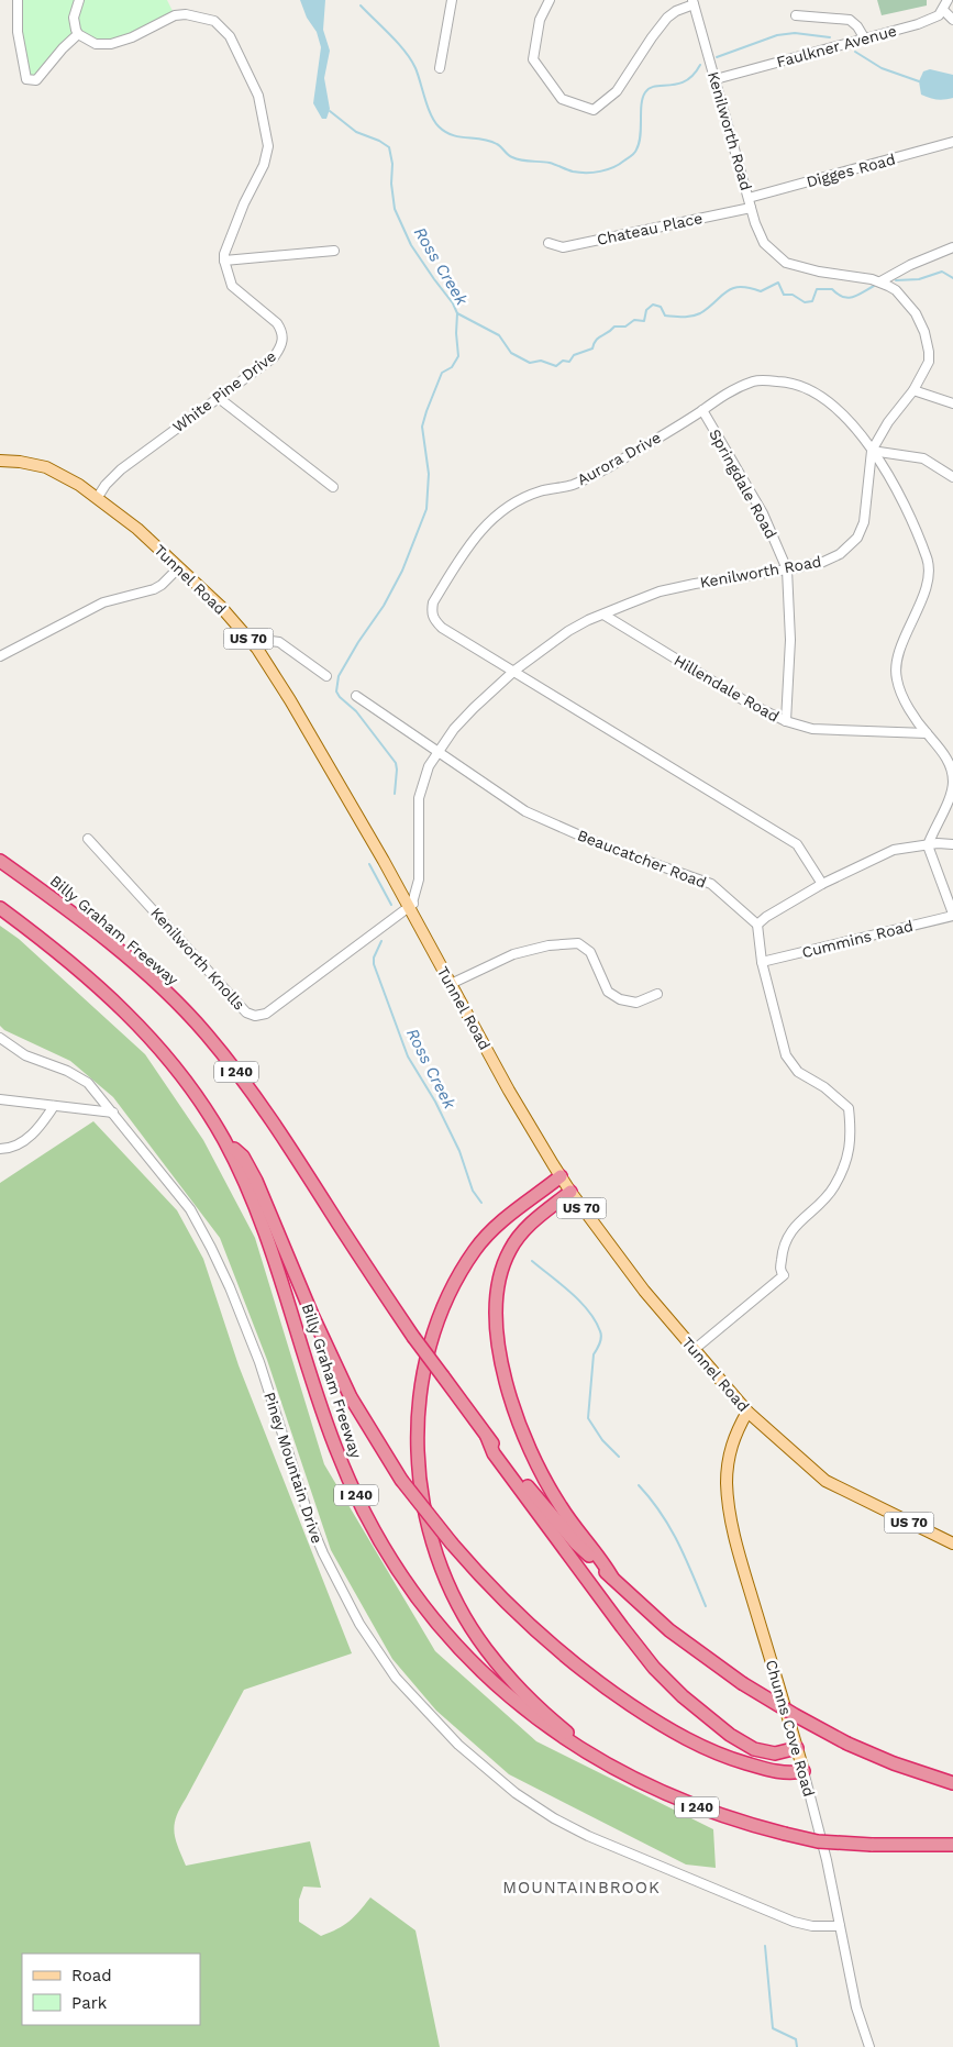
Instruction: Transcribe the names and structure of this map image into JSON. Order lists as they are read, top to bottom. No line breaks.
{"streets":{"highway":["Billy Graham Freeway","I 240"],"main road":["Tunnel Road","US 70","Chunns Cove Road"],"street":["Faulkner Avenue","Kenilworth Road","Digges Road","Chateau Place","White Pine Drive","Aurora Drive","Springdale Road","Hillendale Road","Beaucatcher Road","Cummins Road","Kenilworth Knolls","Piney Mountain Drive"]},"crossings":[["Faulkner Avenue","Kenilworth Road"],["Kenilworth Road","Digges Road"],["Kenilworth Road","Chateau Place"],["Kenilworth Road","Aurora Drive"],["Kenilworth Road","Springdale Road"],["Kenilworth Road","Tunnel Road"],["Kenilworth Road","Hillendale Road"],["Kenilworth Road","Beaucatcher Road"],["Kenilworth Road","Kenilworth Knolls"],["White Pine Drive","Tunnel Road"],["Aurora Drive","Springdale Road"],["Aurora Drive","Hillendale Road"],["Springdale Road","Hillendale Road"],["Tunnel Road","Kenilworth Knolls"],["Tunnel Road","Chunns Cove Road"],["Piney Mountain Drive","Chunns Cove Road"]],"districts":["MOUNTAINBROOK"],"water":["Ross Creek"],"legend":["Road","Park"]}
